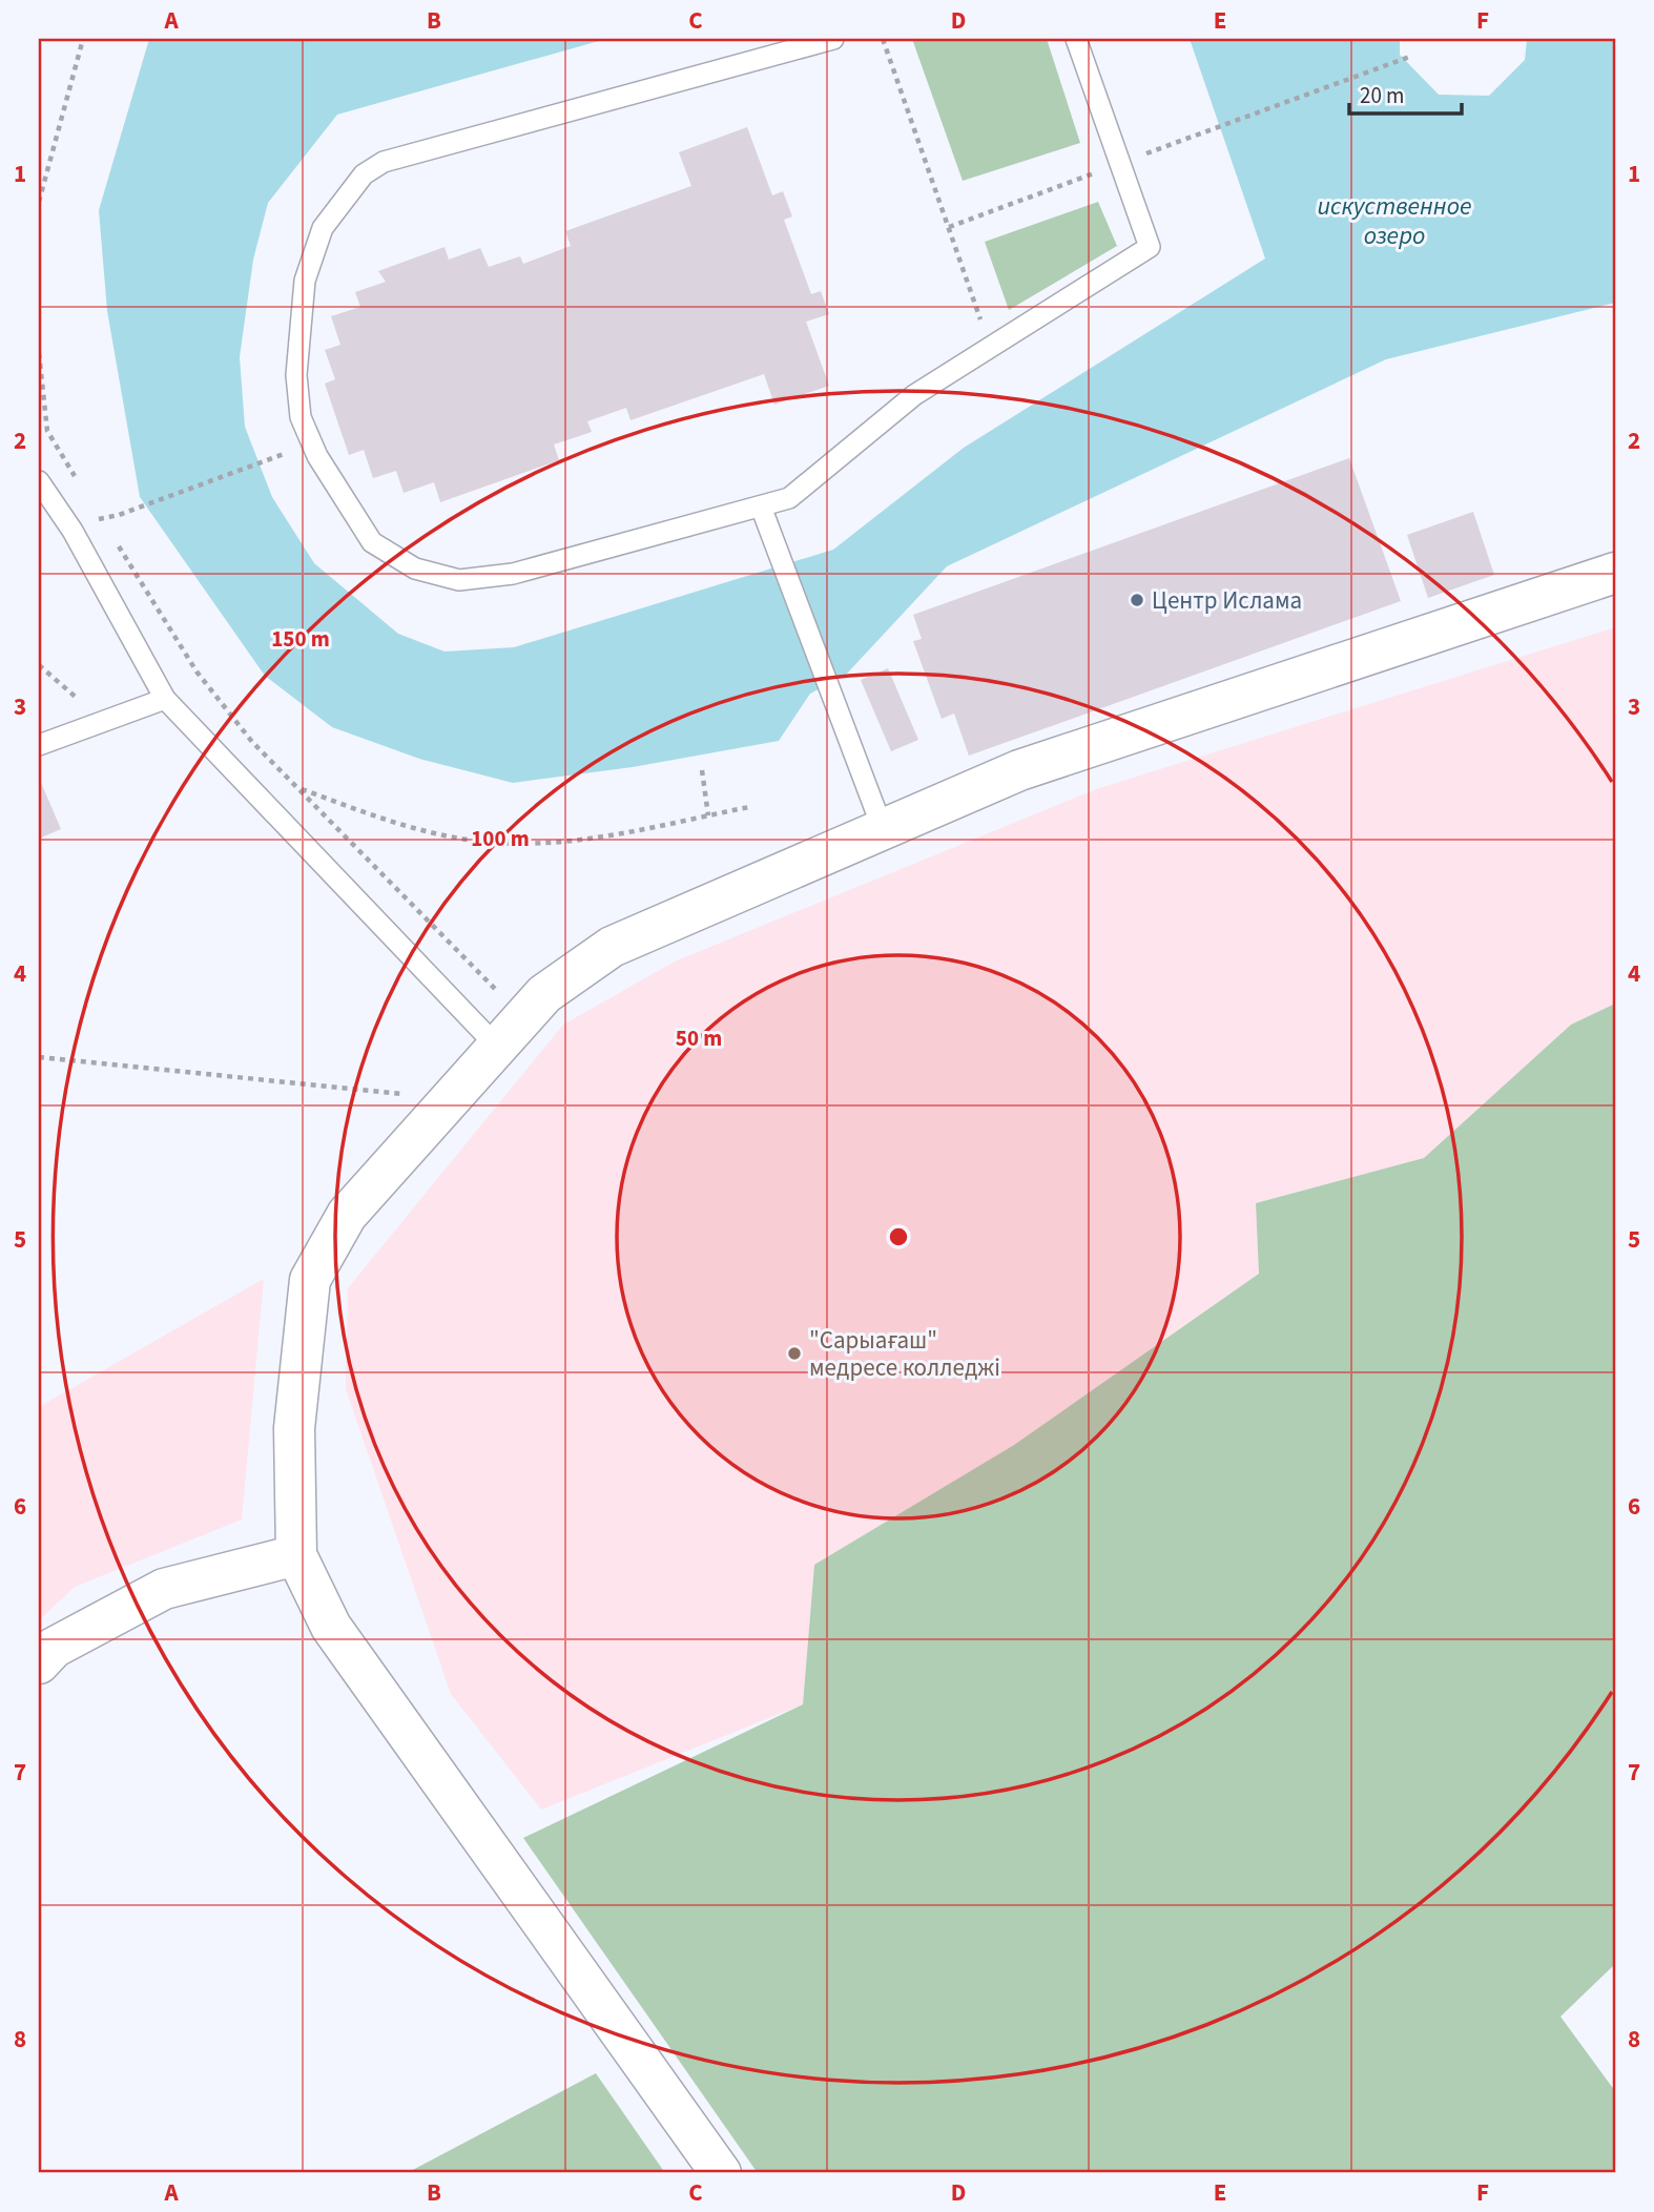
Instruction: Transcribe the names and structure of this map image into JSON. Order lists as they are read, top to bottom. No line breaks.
{"water":["искуственное озеро"],"places":["Центр Ислама","\"Сарыағаш\" медресе колледжі"],"scale_bar":"20 m","grid":{"columns":["A","B","C","D","E","F"],"rows":["1","2","3","4","5","6","7","8"]},"rings":["150 m","100 m","50 m"]}
